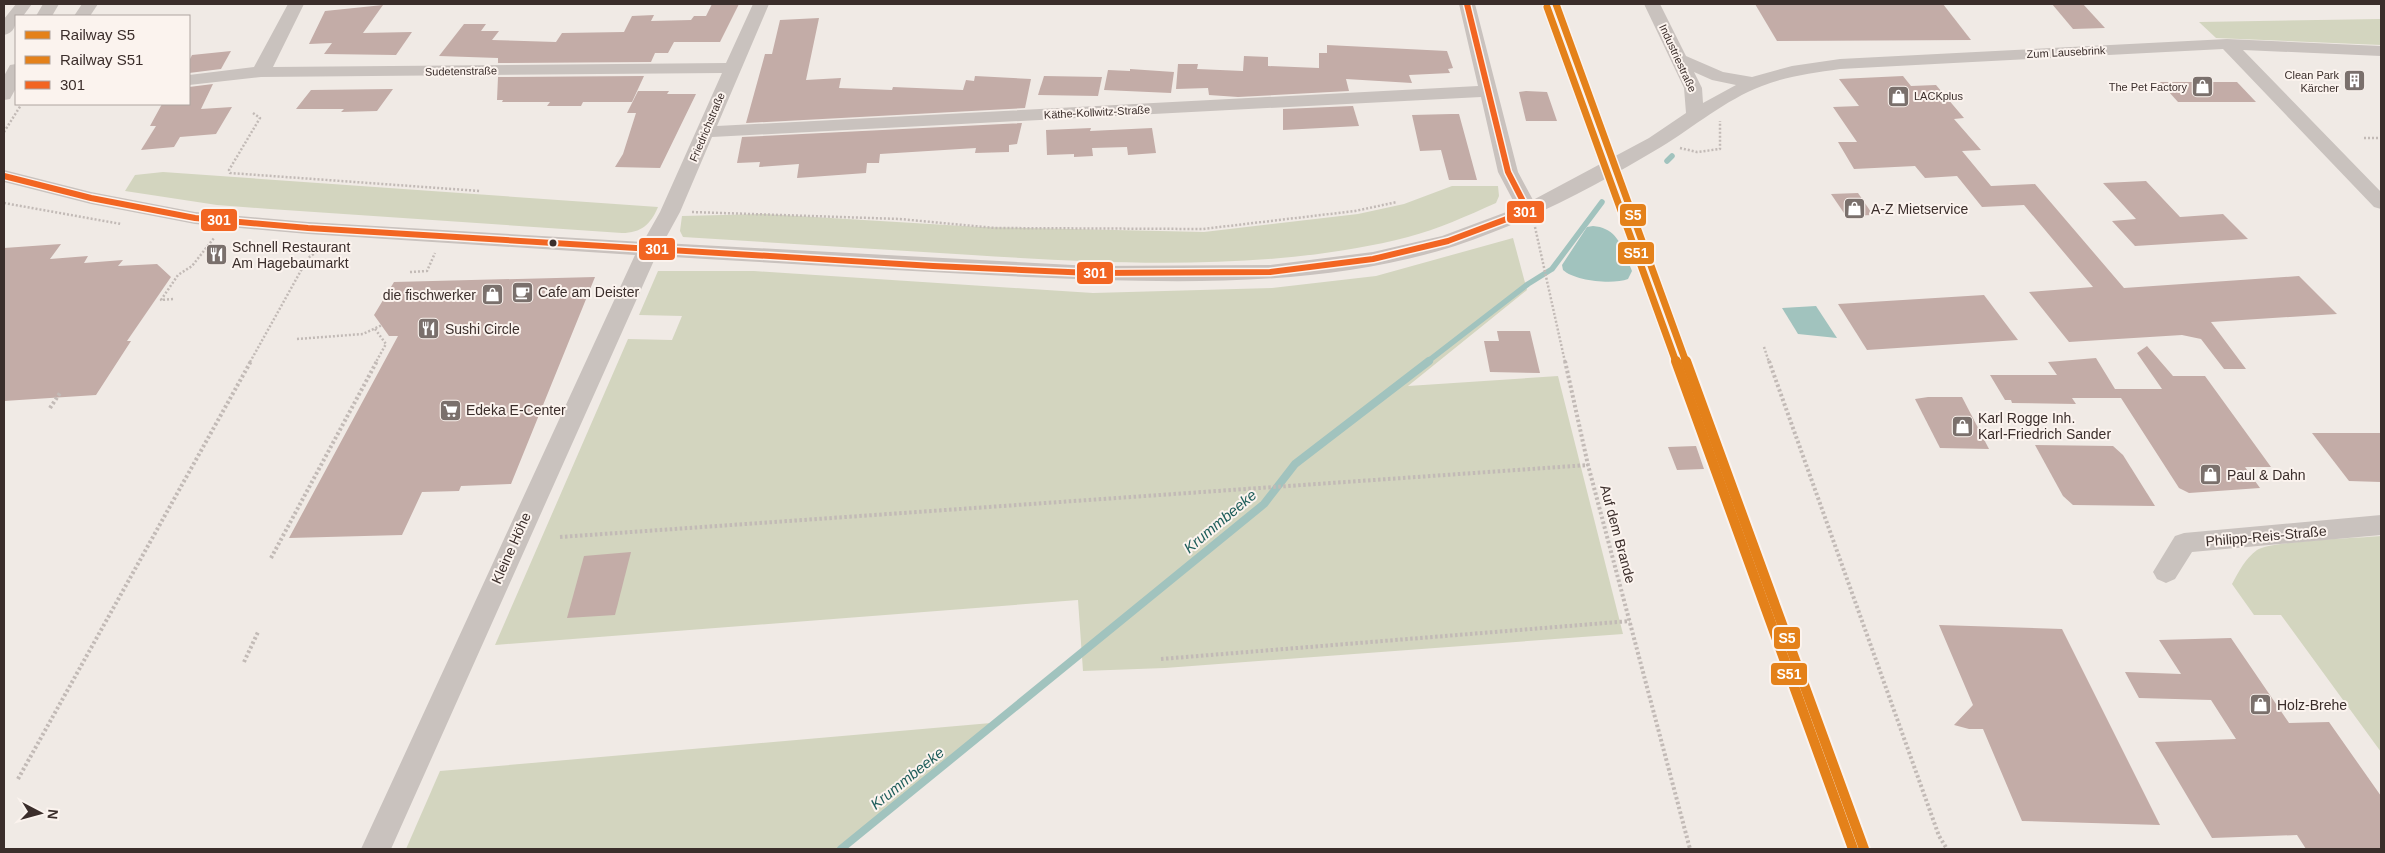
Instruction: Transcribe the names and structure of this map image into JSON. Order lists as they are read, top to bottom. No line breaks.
{"streets":{"street":["Zum Lausebrink","Industriestraße","Sudetenstraße","Käthe-Kollwitz-Straße","Friedrichstraße","Philipp-Reis-Straße","Kleine Höhe"],"path":["Auf dem Brande"]},"crossings":[["Zum Lausebrink","Industriestraße"],["Zum Lausebrink","Friedrichstraße"],["Zum Lausebrink","Auf dem Brande"],["Zum Lausebrink","Kleine Höhe"],["Sudetenstraße","Friedrichstraße"],["Käthe-Kollwitz-Straße","Friedrichstraße"],["Friedrichstraße","Kleine Höhe"]],"water":["Krummbeeke"],"places":{"building":["Clean Park Kärcher"],"shop":["The Pet Factory","LACKplus","A-Z Mietservice","die fischwerker","Karl Rogge Inh. Karl-Friedrich Sander","Paul & Dahn","Holz-Brehe"],"restaurant":["Schnell Restaurant Am Hagebaumarkt","Sushi Circle"],"cafe":["Cafe am Deister"],"supermarket":["Edeka E-Center"]},"lines":["rail line S5","transit line 301","rail line S51"],"legend":["Railway S5","Railway S51","301"],"north":"right"}
